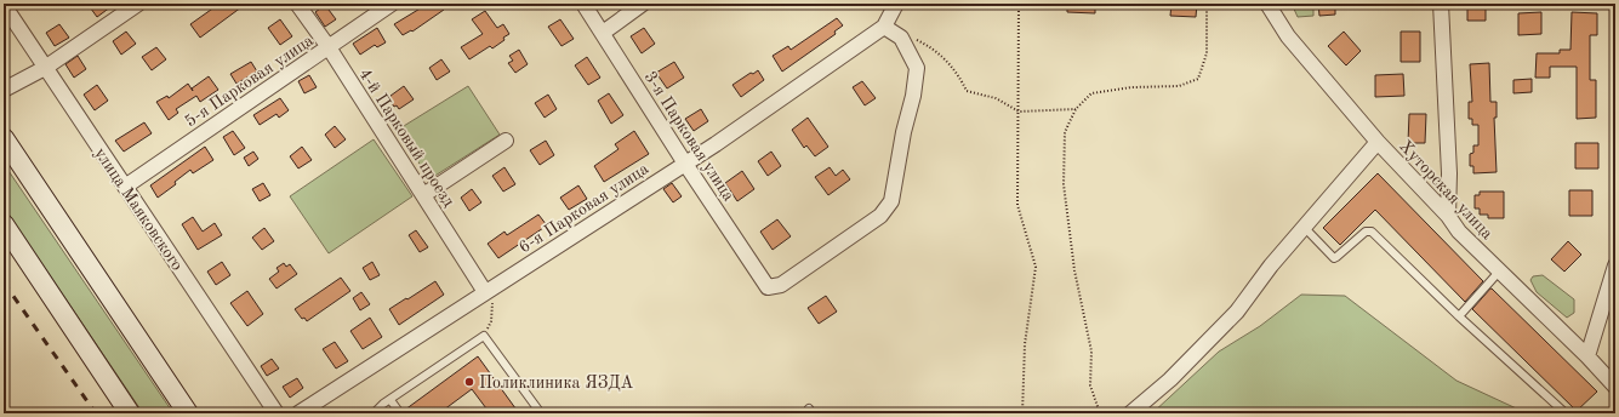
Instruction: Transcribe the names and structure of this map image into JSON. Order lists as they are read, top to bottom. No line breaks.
{"streets":{"street":["5-я Парковая улица","3-я Парковая улица","4-й Парковый проезд","Хуторская улица","6-я Парковая улица","улица Маяковского"]},"crossings":[["5-я Парковая улица","4-й Парковый проезд"],["5-я Парковая улица","улица Маяковского"],["3-я Парковая улица","6-я Парковая улица"],["4-й Парковый проезд","6-я Парковая улица"]],"places":["Поликлиника ЯЗДА"]}
